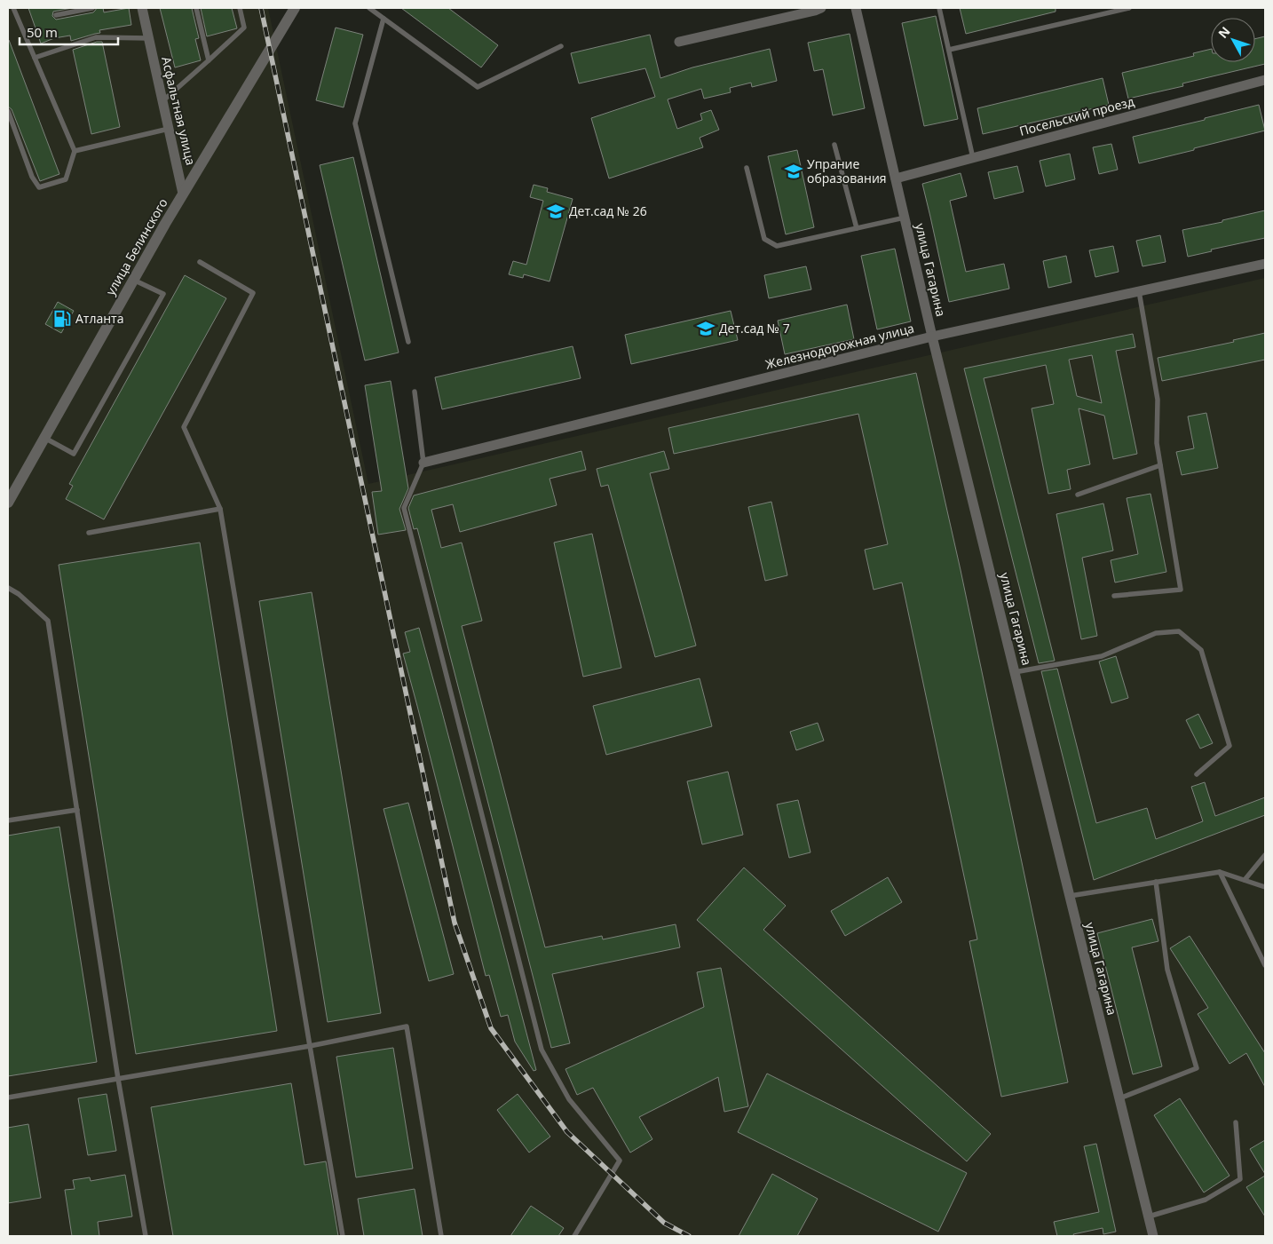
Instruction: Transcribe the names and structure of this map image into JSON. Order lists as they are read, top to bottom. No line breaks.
{"streets":{"street":["Асфальтная улица","Посельский проезд","улица Белинского","улица Гагарина","Железнодорожная улица"]},"crossings":[["Асфальтная улица","улица Белинского"],["Посельский проезд","улица Гагарина"],["улица Гагарина","Железнодорожная улица"]],"places":{"school or university":["Упрание образования","Дет.сад № 26","Дет.сад № 7"],"fuel station":["Атланта"]},"scale_bar":"50 m","north":"top left"}
